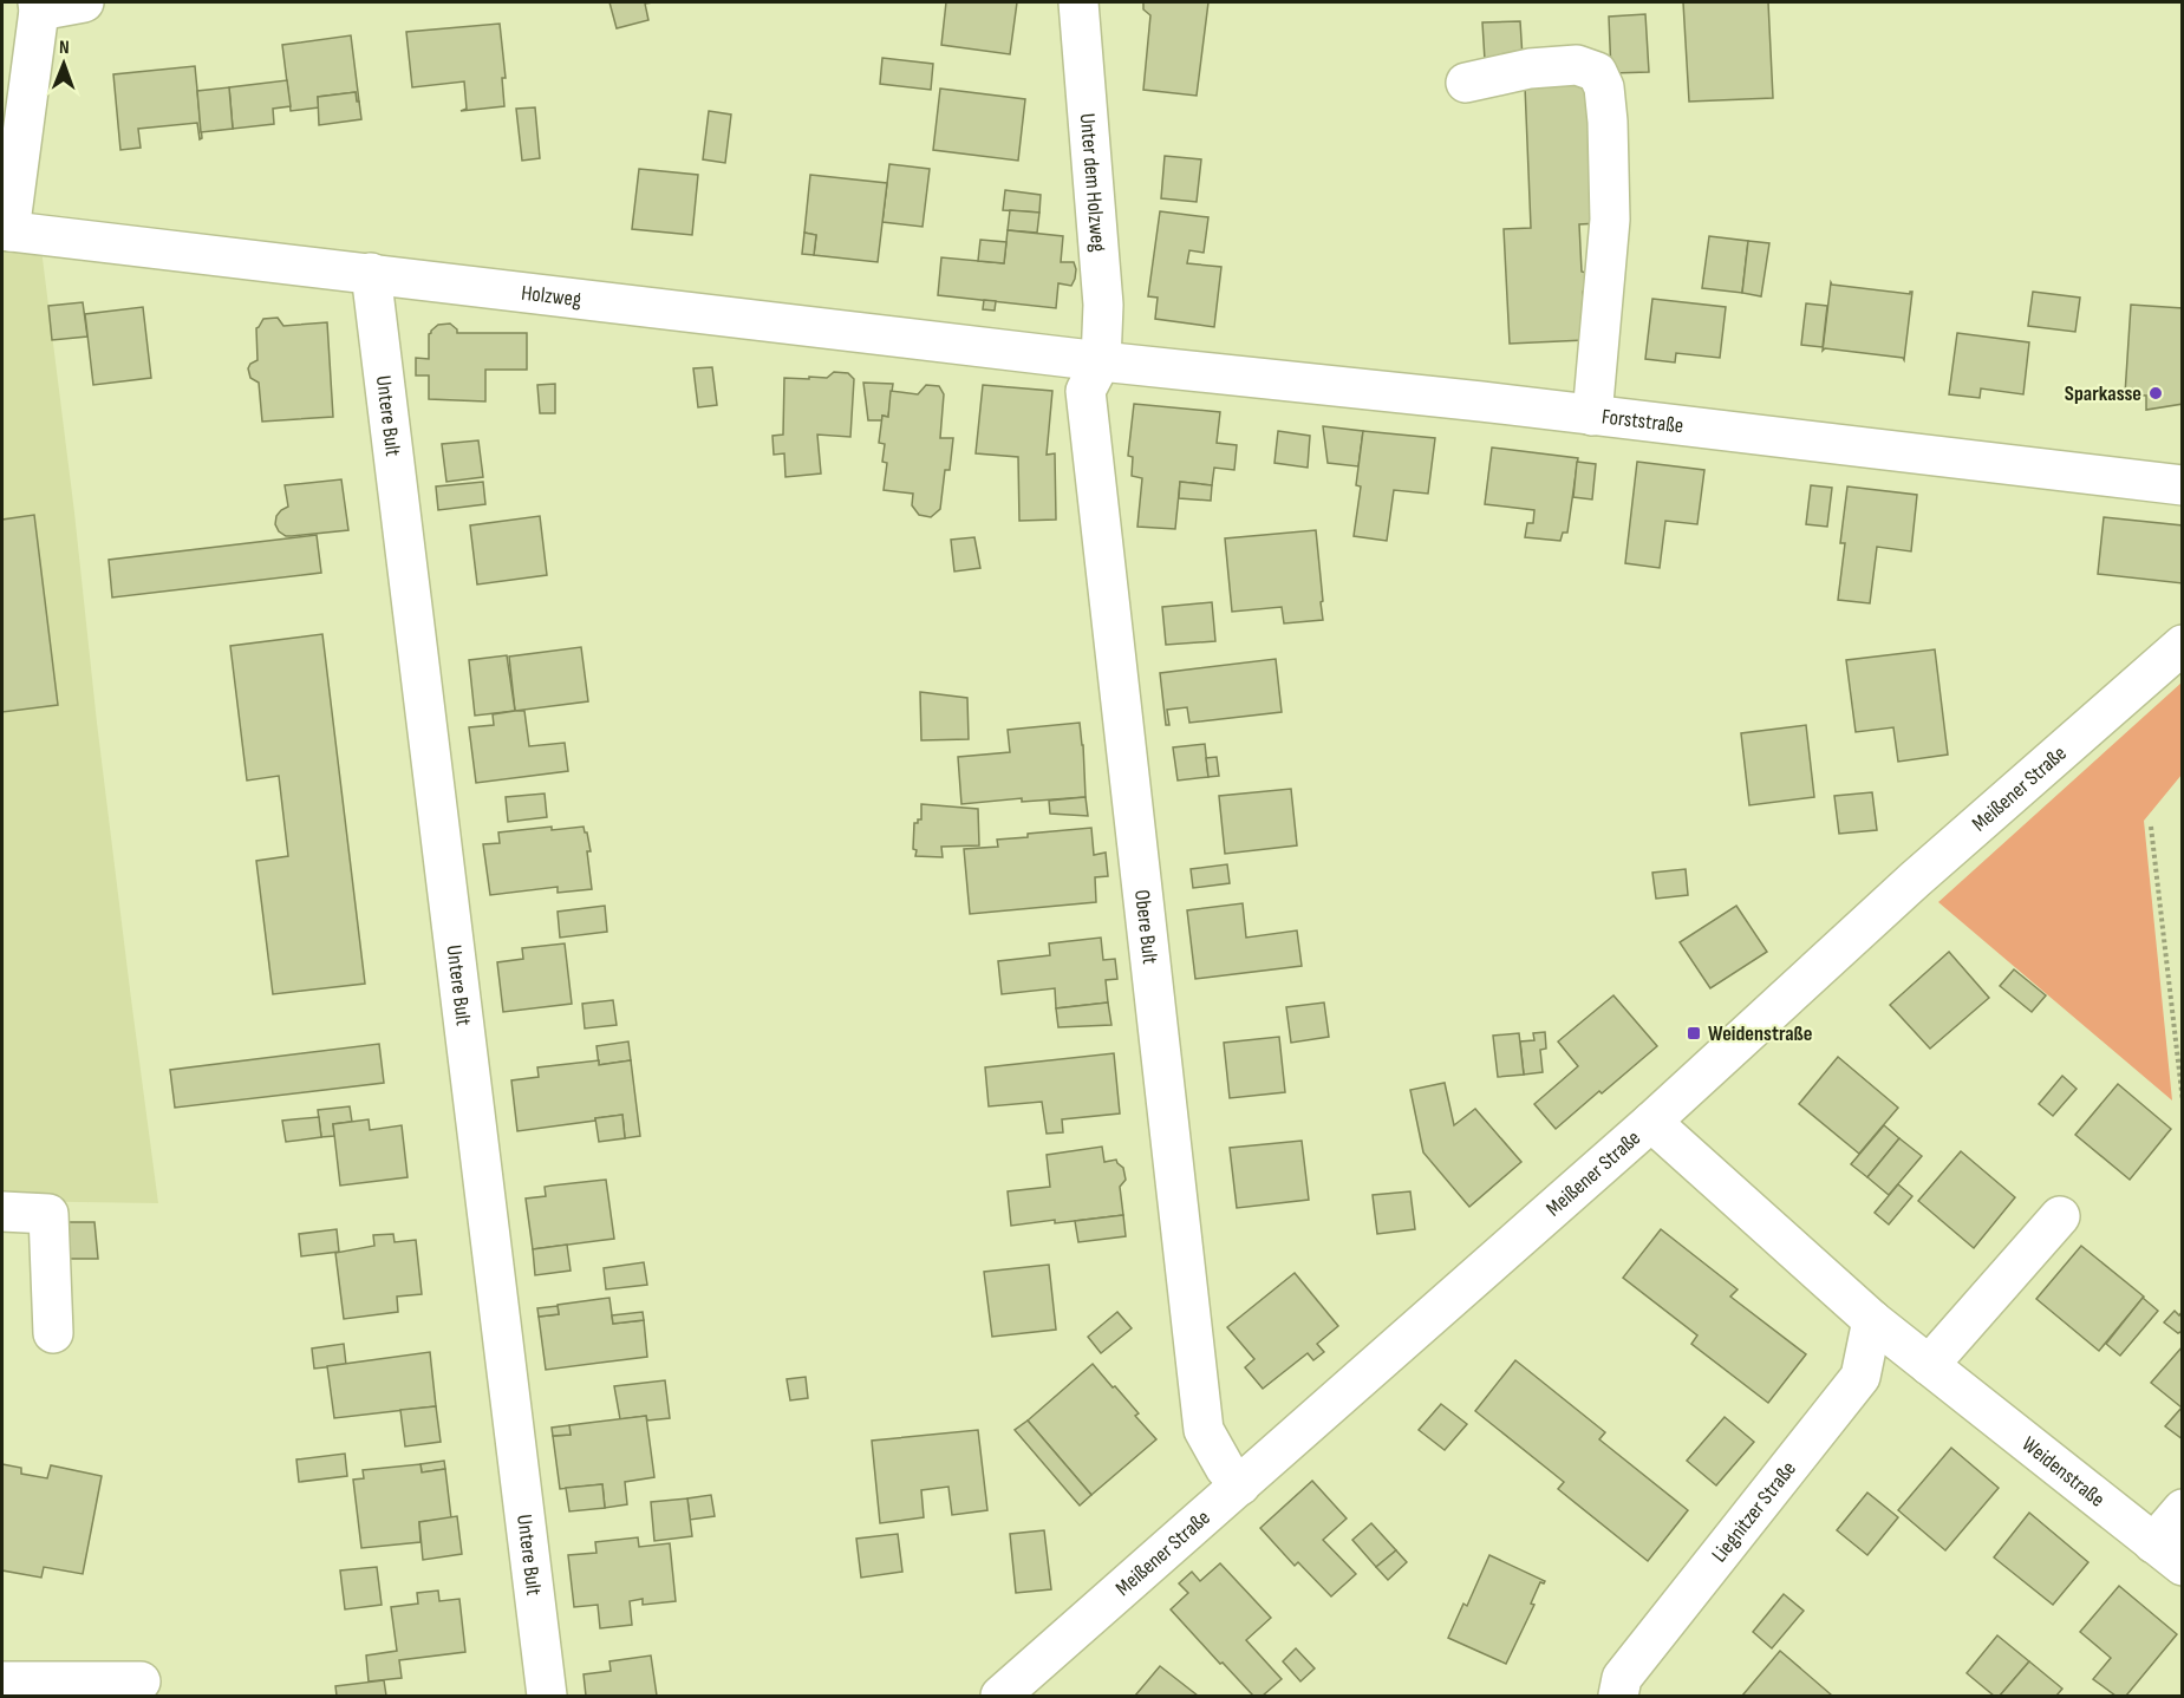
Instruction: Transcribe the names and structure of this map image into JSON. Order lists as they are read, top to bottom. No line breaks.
{"streets":{"street":["Unter dem Holzweg","Holzweg","Untere Bult","Forststraße","Meißener Straße","Obere Bult","Weidenstraße","Liegnitzer Straße"]},"crossings":[["Unter dem Holzweg","Holzweg"],["Unter dem Holzweg","Forststraße"],["Unter dem Holzweg","Obere Bult"],["Holzweg","Untere Bult"],["Holzweg","Forststraße"],["Holzweg","Obere Bult"],["Forststraße","Obere Bult"],["Meißener Straße","Obere Bult"],["Meißener Straße","Weidenstraße"],["Weidenstraße","Liegnitzer Straße"]],"places":{"other":["Sparkasse"],"transit":["Weidenstraße"]},"north":"top"}
